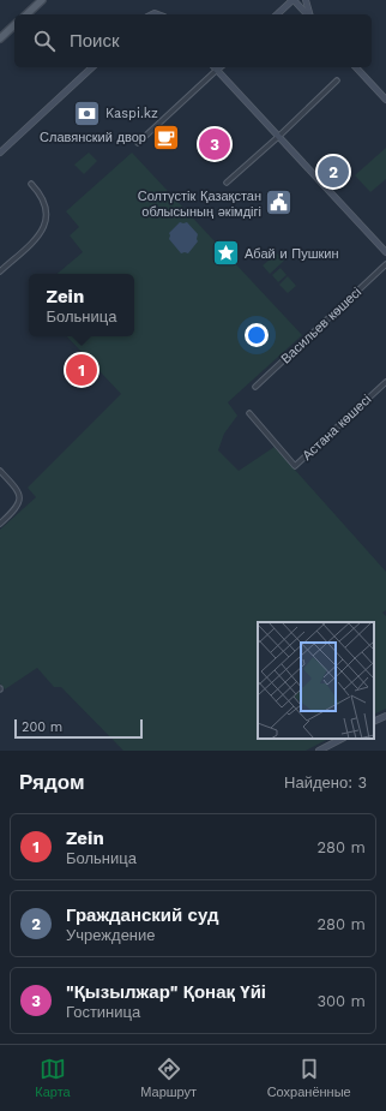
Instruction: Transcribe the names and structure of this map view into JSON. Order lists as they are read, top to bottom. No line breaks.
{"streets":{"street":["Васильев көшесі","Астана көшесі"]},"places":{"bank":["Kaspi.kz"],"cafe":["Славянский двор"],"public building":["Солтүстік Қазақстан облысының әкімдігі"],"place":["Абай и Пушкин"]},"scale_bar":"200 m","page":{"search":"Поиск","pins":["3","2","1"],"popup":["Zein","Больница"],"scale":"200 m","heading":["Рядом","Найдено: 3"],"list":[{"mark":"1","name":"Zein","note":"Больница","value":"280 m"},{"mark":"2","name":"Гражданский суд","note":"Учреждение","value":"280 m"},{"mark":"3","name":"\"Қызылжар\" Қонақ Үйі","note":"Гостиница","value":"300 m"}],"nav":["Карта","Маршрут","Сохранённые"]}}
